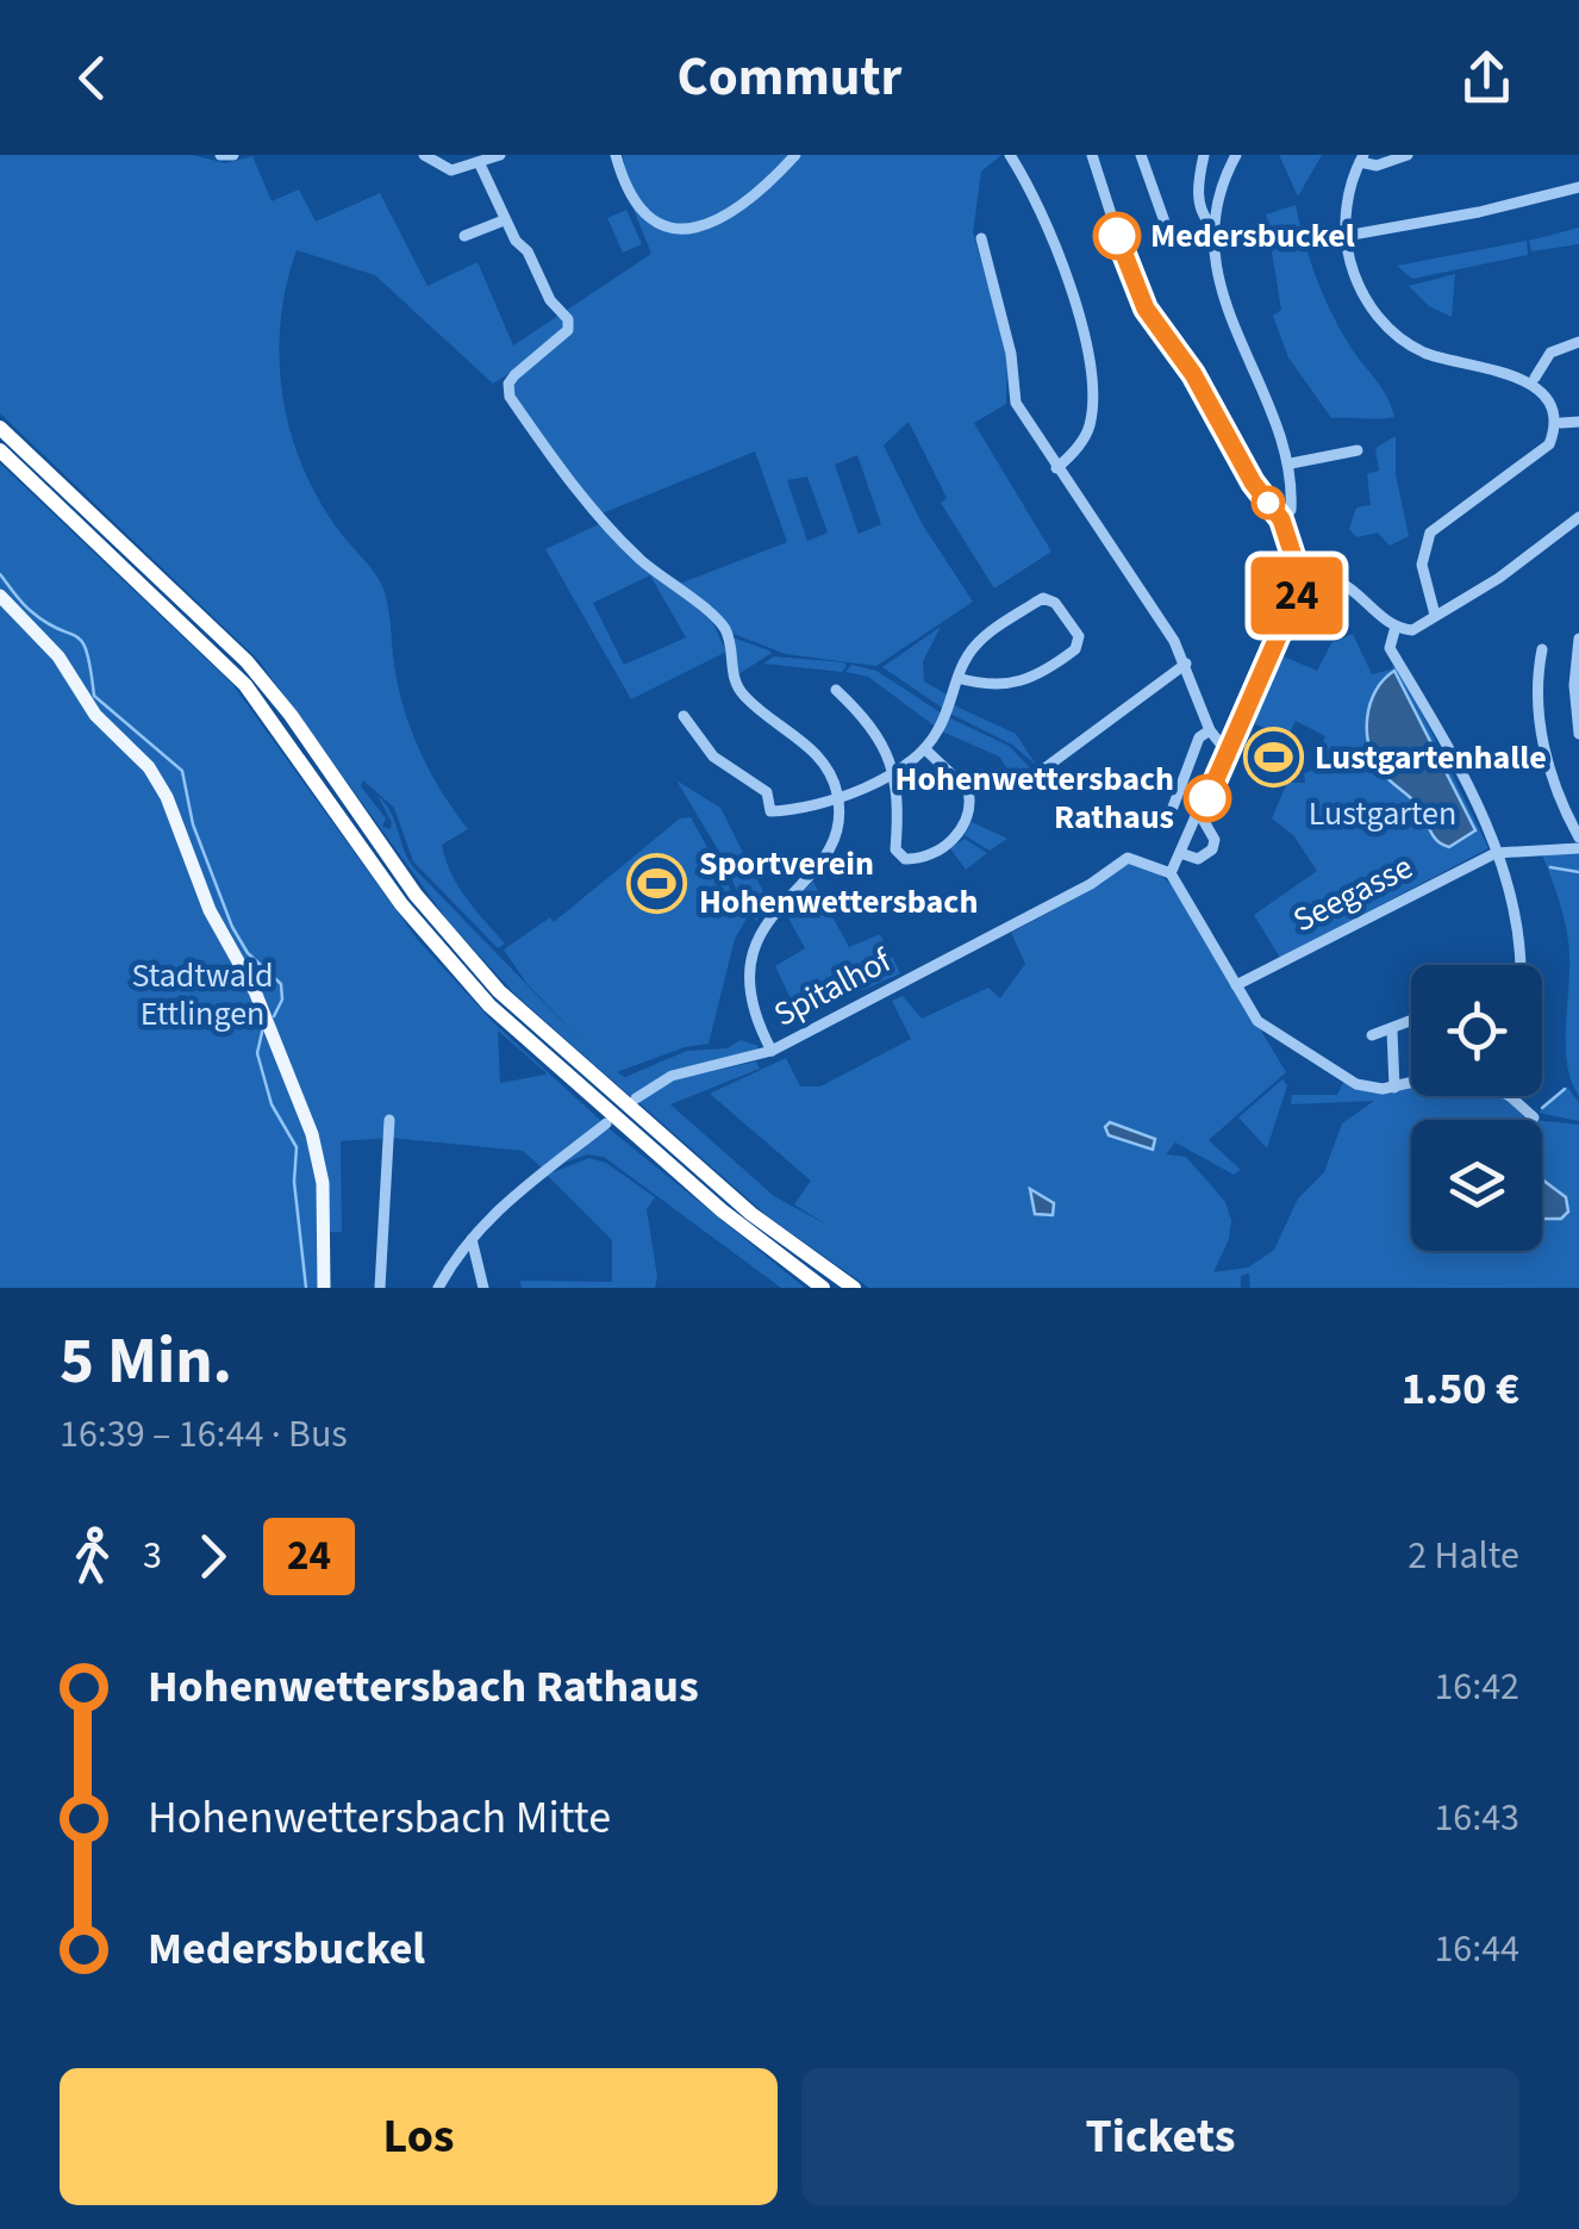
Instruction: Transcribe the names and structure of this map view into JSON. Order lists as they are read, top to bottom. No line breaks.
{"streets":{"street":["Seegasse","Spitalhof"]},"parks":["Lustgarten","Stadtwald Ettlingen"],"places":{"other":["Medersbuckel","Hohenwettersbach Rathaus"],"sports":["Lustgartenhalle","Sportverein Hohenwettersbach"]},"lines":["bus line 24"],"page":{"header":"Commutr","on_map":"24","heading":["5 Min.","16:39 – 16:44 · Bus","1.50 €"],"legs":["3","24","2 Halte"],"list":[{"name":"Hohenwettersbach Rathaus","value":"16:42"},{"name":"Hohenwettersbach Mitte","value":"16:43"},{"name":"Medersbuckel","value":"16:44"}],"buttons":["Los","Tickets"]}}
